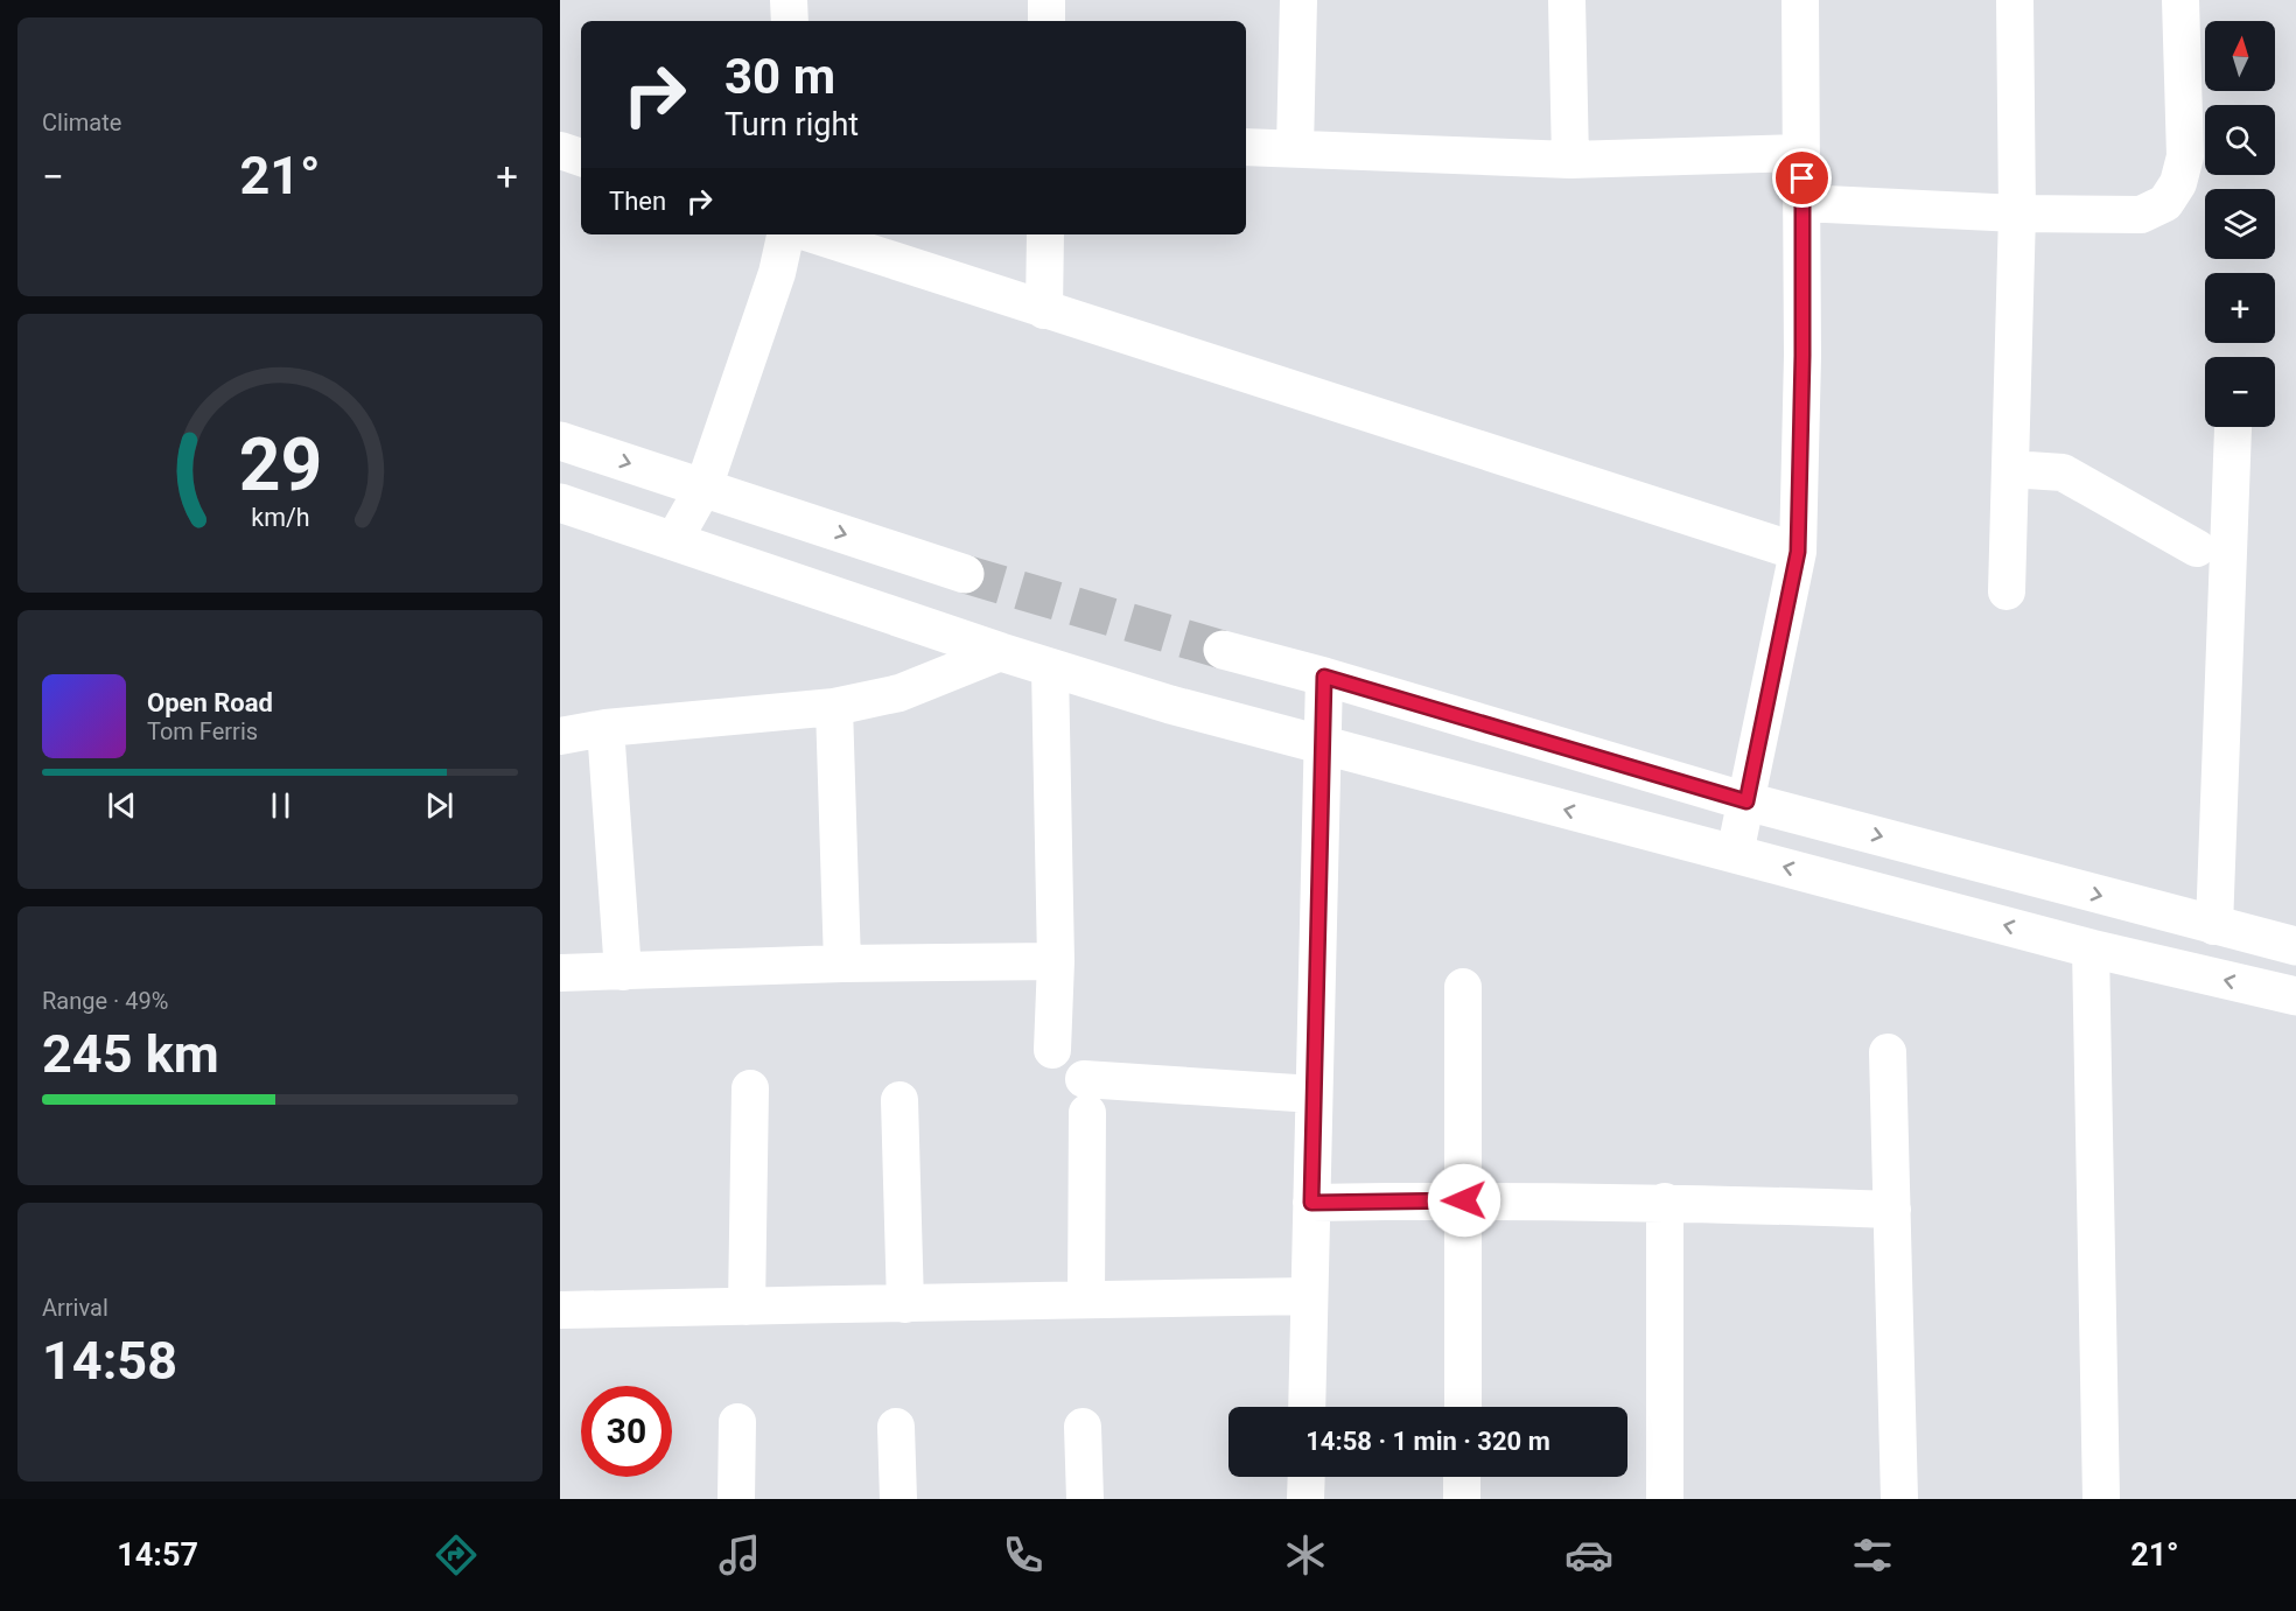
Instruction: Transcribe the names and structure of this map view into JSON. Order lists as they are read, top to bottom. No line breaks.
{"north":"top","page":{"tile":["Climate",["Range · 49%","245 km"],["Arrival","14:58"]],"map_buttons":["+","−"],"turn":["30 m","Turn right"],"heat":["−","21°","+"],"then":"Then","song":["Open Road","Tom Ferris"],"limit":"30","trip":"14:58 · 1 min · 320 m","tabs":["14:57","21°"],"gauge":["29","km/h"]}}
